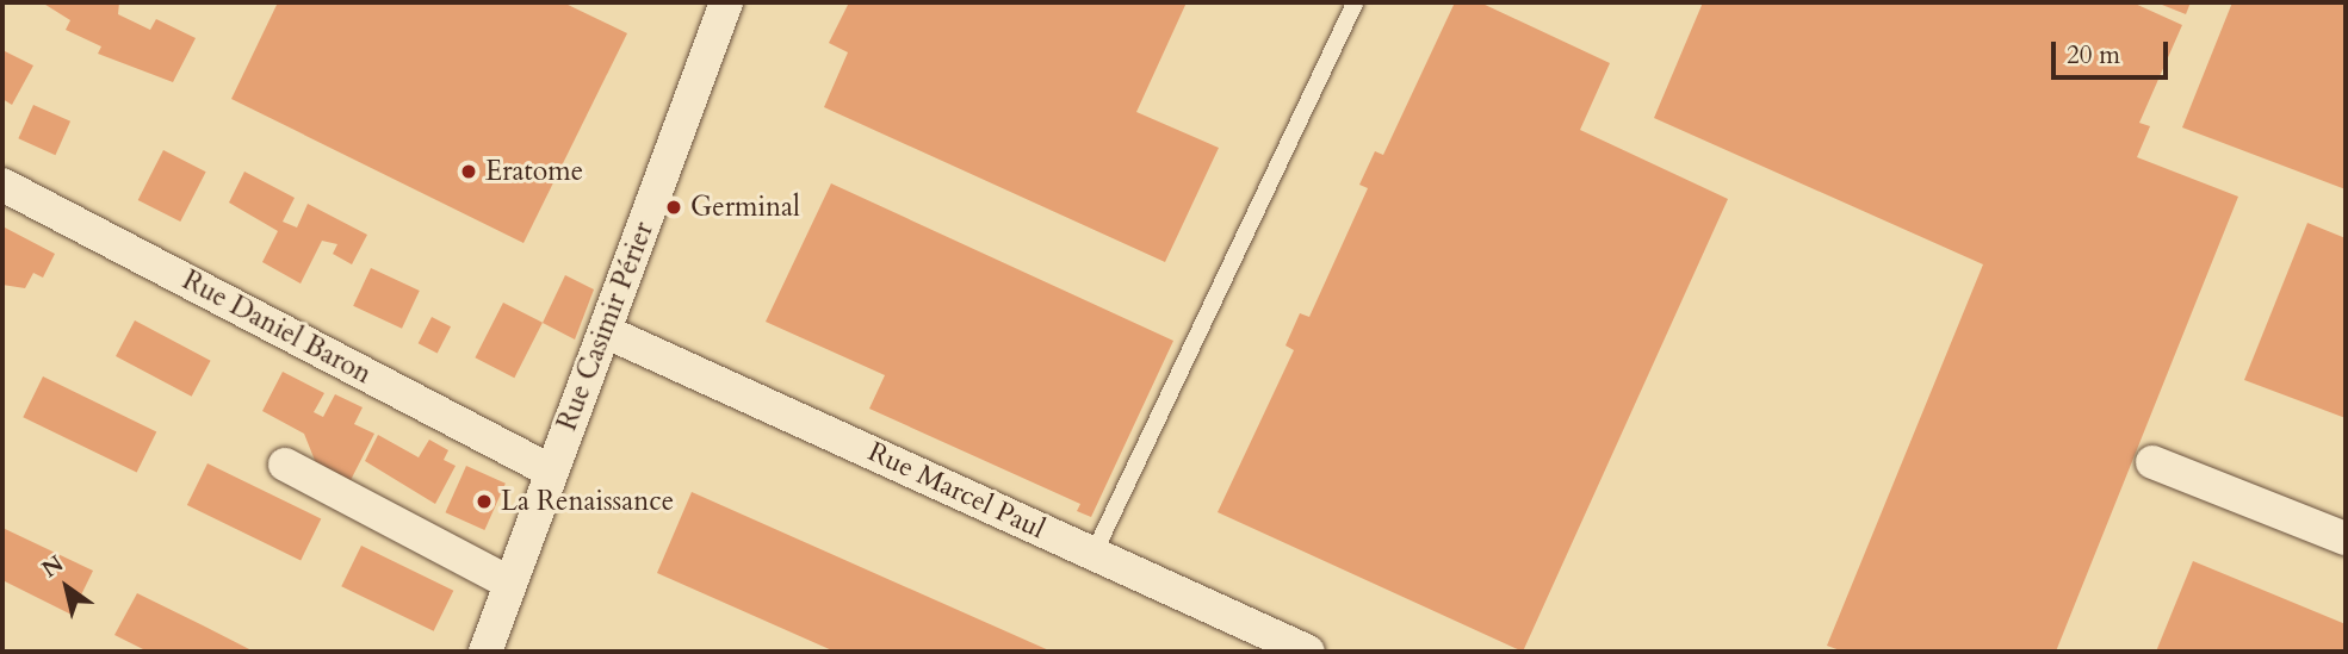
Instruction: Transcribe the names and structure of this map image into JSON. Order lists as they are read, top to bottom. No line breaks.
{"streets":{"street":["Rue Casimir Périer","Rue Daniel Baron","Rue Marcel Paul"]},"crossings":[["Rue Casimir Périer","Rue Daniel Baron"],["Rue Casimir Périer","Rue Marcel Paul"]],"places":["Eratome","Germinal","La Renaissance"],"scale_bar":"20 m","north":"top left"}
